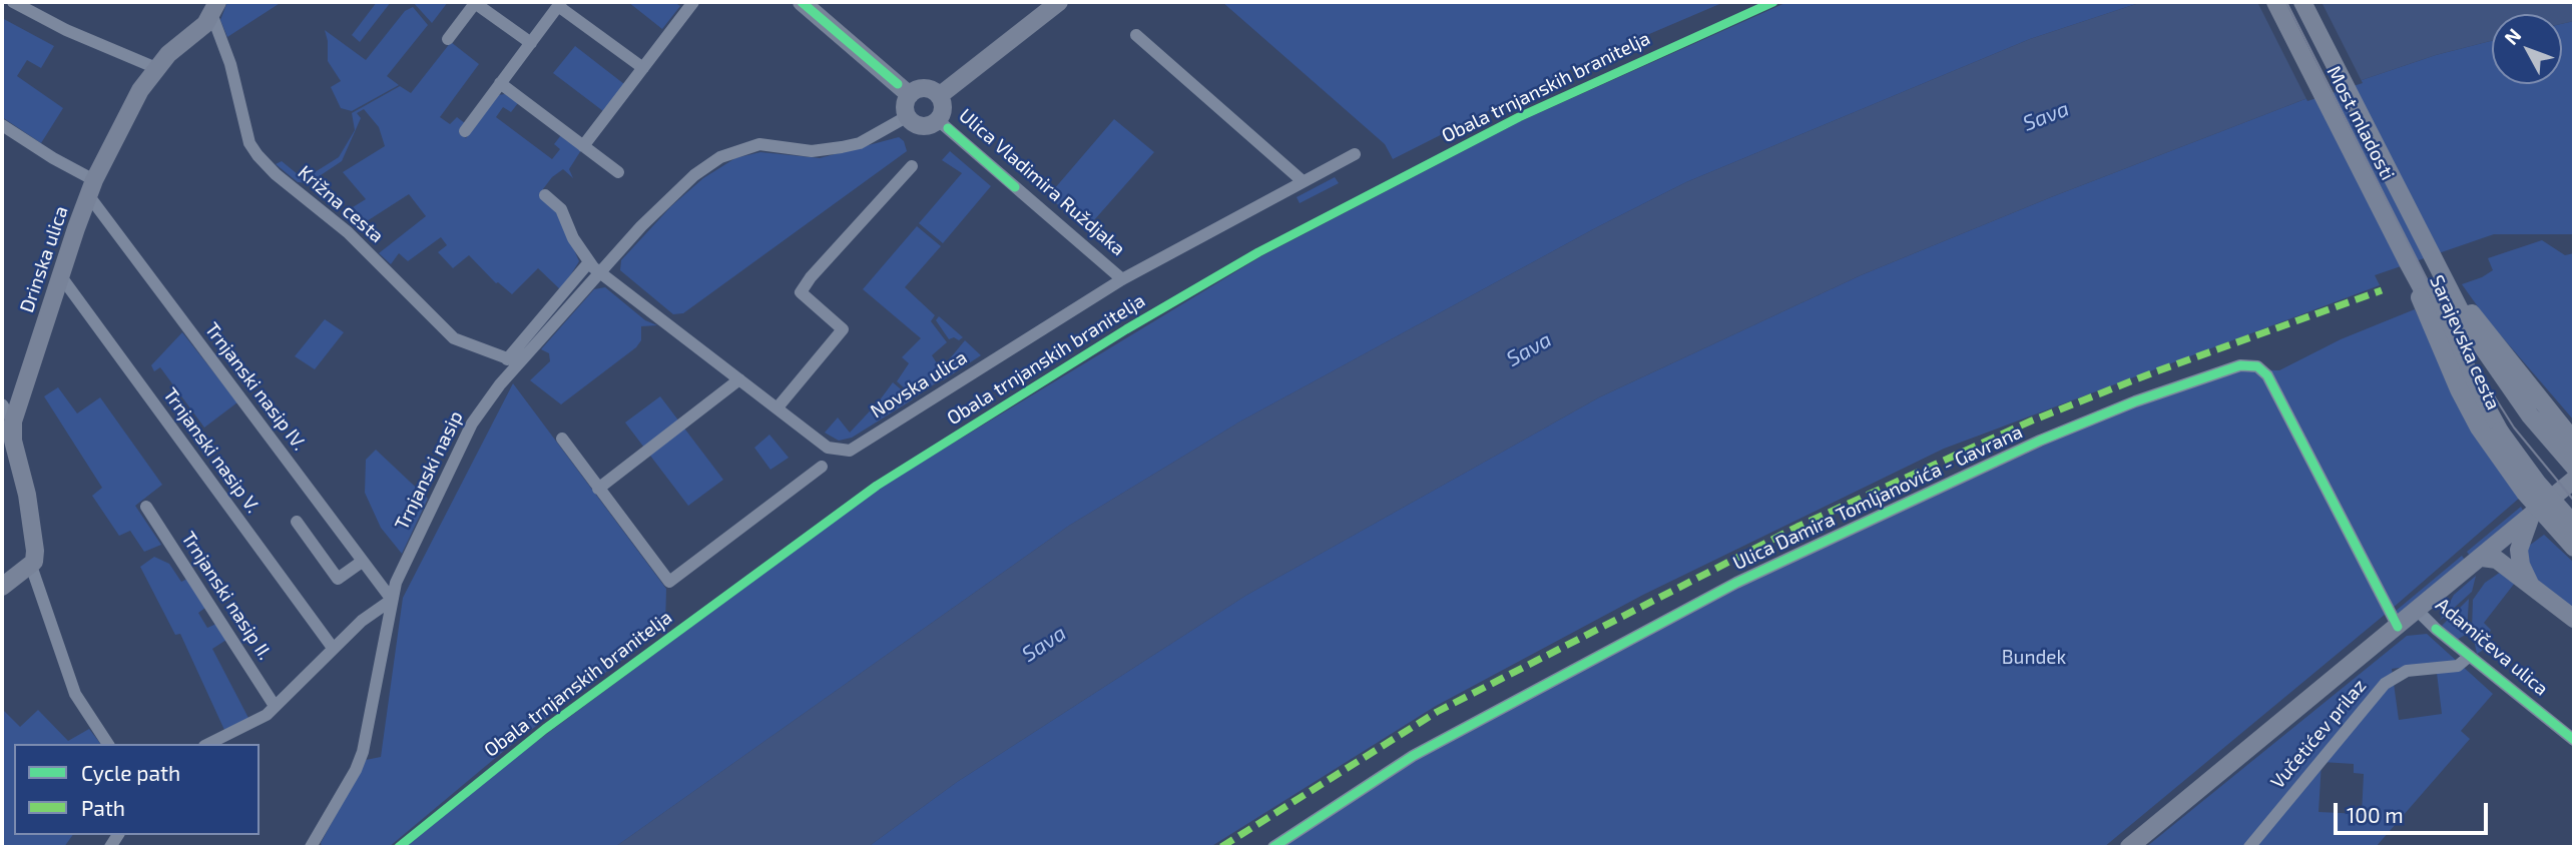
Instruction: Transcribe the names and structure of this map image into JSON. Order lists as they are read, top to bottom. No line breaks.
{"streets":{"main road":["Most mladosti","Drinska ulica","Sarajevska cesta"],"street":["Ulica Vladimira Ruždjaka","Križna cesta","Novska ulica","Trnjanski nasip IV.","Trnjanski nasip V.","Trnjanski nasip","Ulica Damira Tomljanovića - Gavrana","Trnjanski nasip II.","Adamičeva ulica","Vučetićev prilaz"],"cycle path":["Obala trnjanskih branitelja"]},"crossings":[["Most mladosti","Sarajevska cesta"],["Ulica Vladimira Ruždjaka","Novska ulica"],["Ulica Vladimira Ruždjaka","Trnjanski nasip"],["Križna cesta","Drinska ulica"],["Križna cesta","Trnjanski nasip"],["Drinska ulica","Trnjanski nasip IV."],["Drinska ulica","Trnjanski nasip V."],["Novska ulica","Trnjanski nasip"],["Trnjanski nasip IV.","Trnjanski nasip"],["Adamičeva ulica","Vučetićev prilaz"]],"water":["Sava"],"parks":["Bundek"],"legend":["Cycle path","Path"],"scale_bar":"100 m","north":"top left"}
